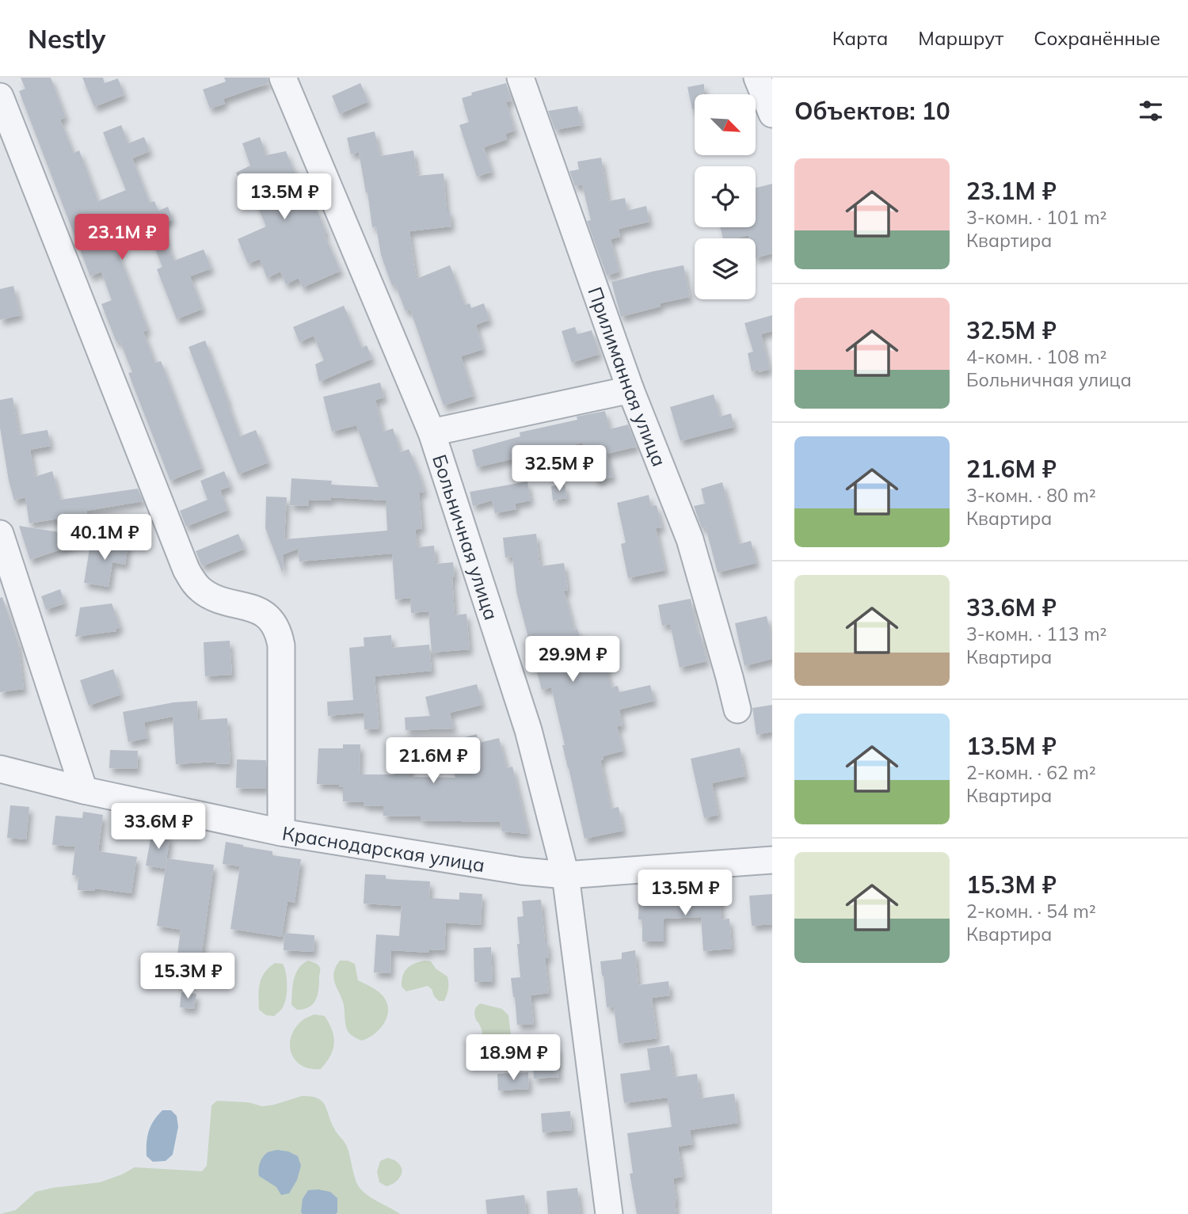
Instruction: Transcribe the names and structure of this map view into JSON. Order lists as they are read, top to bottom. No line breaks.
{"streets":{"street":["Прилиманная улица","Больничная улица","Краснодарская улица"]},"crossings":[["Больничная улица","Краснодарская улица"]],"north":"bottom right","page":{"header":"Nestly","nav":["Карта","Маршрут","Сохранённые"],"heading":"Объектов: 10","list":[{"name":"23.1M ₽","note":"3-комн. · 101 m² · Квартира"},{"name":"32.5M ₽","note":"4-комн. · 108 m² · Больничная улица"},{"name":"21.6M ₽","note":"3-комн. · 80 m² · Квартира"},{"name":"33.6M ₽","note":"3-комн. · 113 m² · Квартира"},{"name":"13.5M ₽","note":"2-комн. · 62 m² · Квартира"},{"name":"15.3M ₽","note":"2-комн. · 54 m² · Квартира"}],"price":["13.5M ₽","23.1M ₽","32.5M ₽","40.1M ₽","29.9M ₽","21.6M ₽","33.6M ₽","13.5M ₽","15.3M ₽","18.9M ₽"]}}
